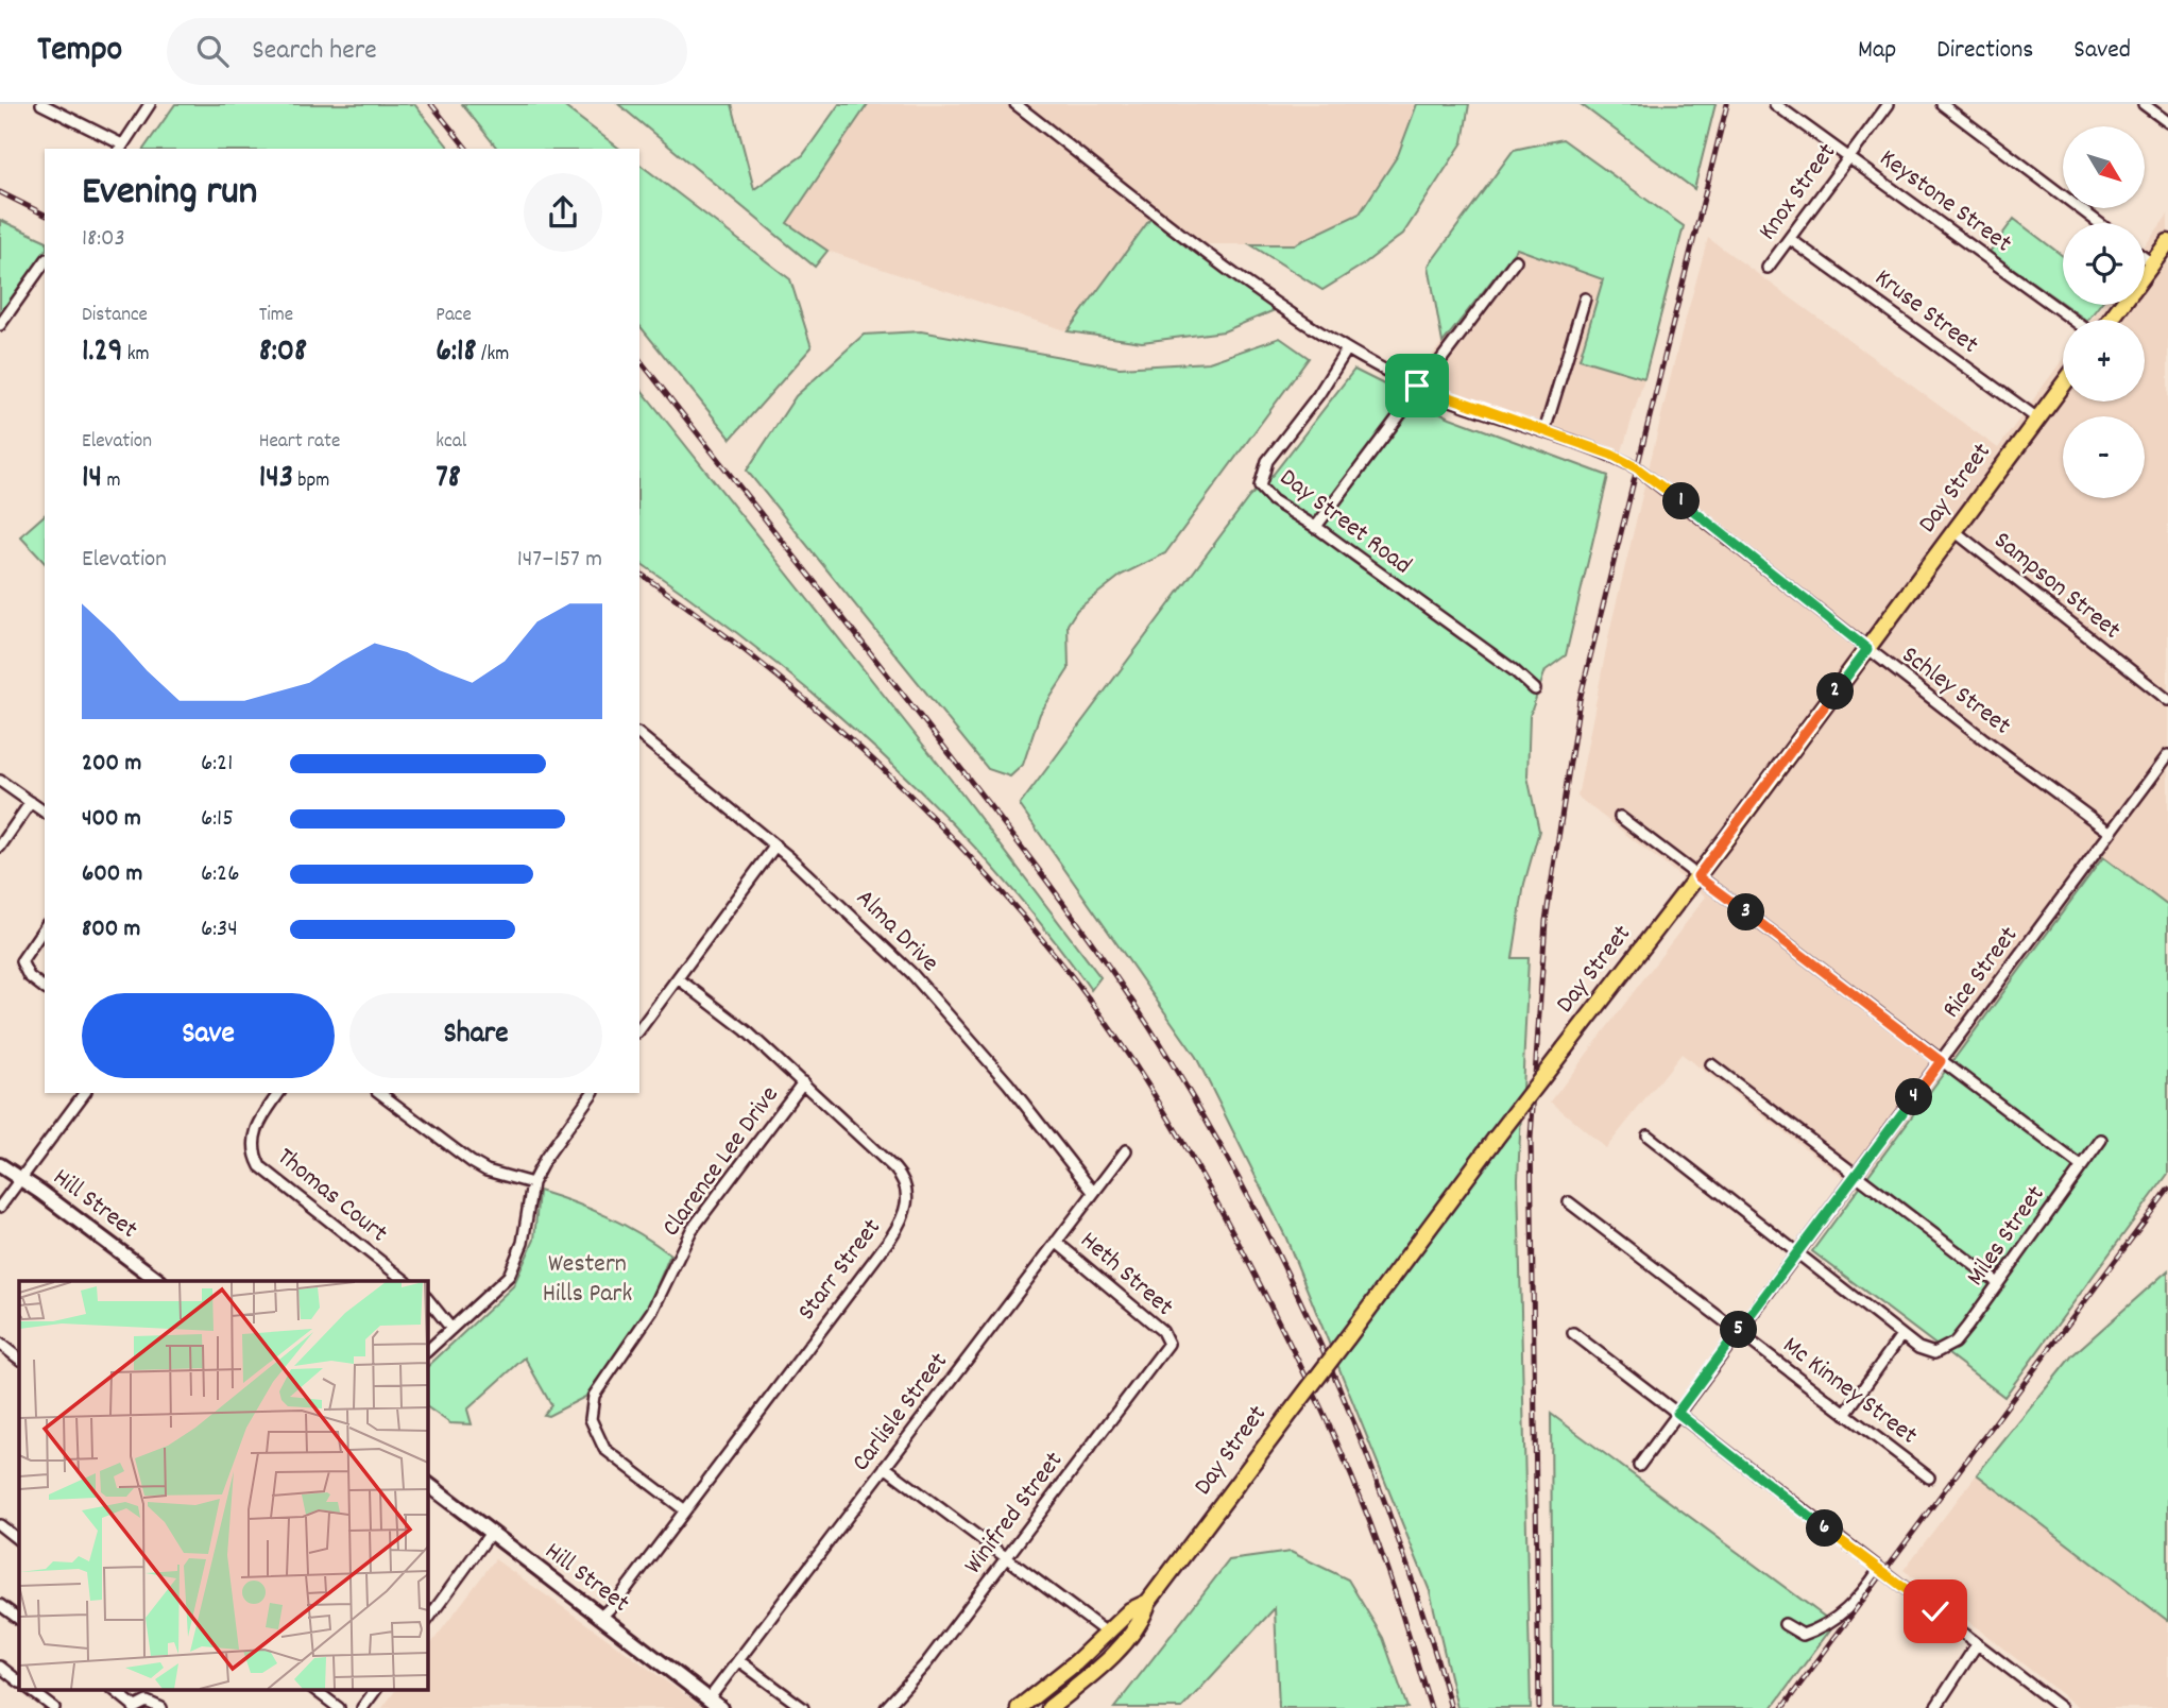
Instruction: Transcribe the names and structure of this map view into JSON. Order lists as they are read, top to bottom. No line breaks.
{"streets":{"main road":["Day Street"],"street":["Knox Street","Keystone Street","Kruse Street","Day Street Road","Sampson Street","Schley Street","Alma Drive","Rice Street","Clarence Lee Drive","Thomas Court","Hill Street","Miles Street","Starr Street","Heth Street","Mc Kinney Street","Carlisle Street","Winifred Street"]},"crossings":[["Knox Street","Keystone Street"],["Knox Street","Kruse Street"],["Kruse Street","Day Street"],["Day Street","Sampson Street"],["Day Street","Schley Street"],["Day Street Road","Schley Street"],["Schley Street","Rice Street"],["Alma Drive","Carlisle Street"],["Rice Street","Mc Kinney Street"],["Clarence Lee Drive","Starr Street"],["Hill Street","Starr Street"],["Hill Street","Carlisle Street"],["Heth Street","Carlisle Street"],["Heth Street","Winifred Street"]],"parks":["Western Hills Park"],"north":"bottom right","page":{"header":"Tempo","search":"Search here","nav":["Map","Directions","Saved"],"map_buttons":["+","−"],"heading":["Evening run","18:03"],"stats":[["Distance","1.29 km"],["Time","8:08"],["Pace","6:18 /km"],["Elevation","14 m"],["Heart rate","143 bpm"],["kcal","78"]],"pins":["1","2","3","4","5","6"],"chart":["Elevation","147–157 m"],"list":[{"name":"200 m","note":"6:21"},{"name":"400 m","note":"6:15"},{"name":"600 m","note":"6:26"},{"name":"800 m","note":"6:34"}],"buttons":["Save","Share"]}}
